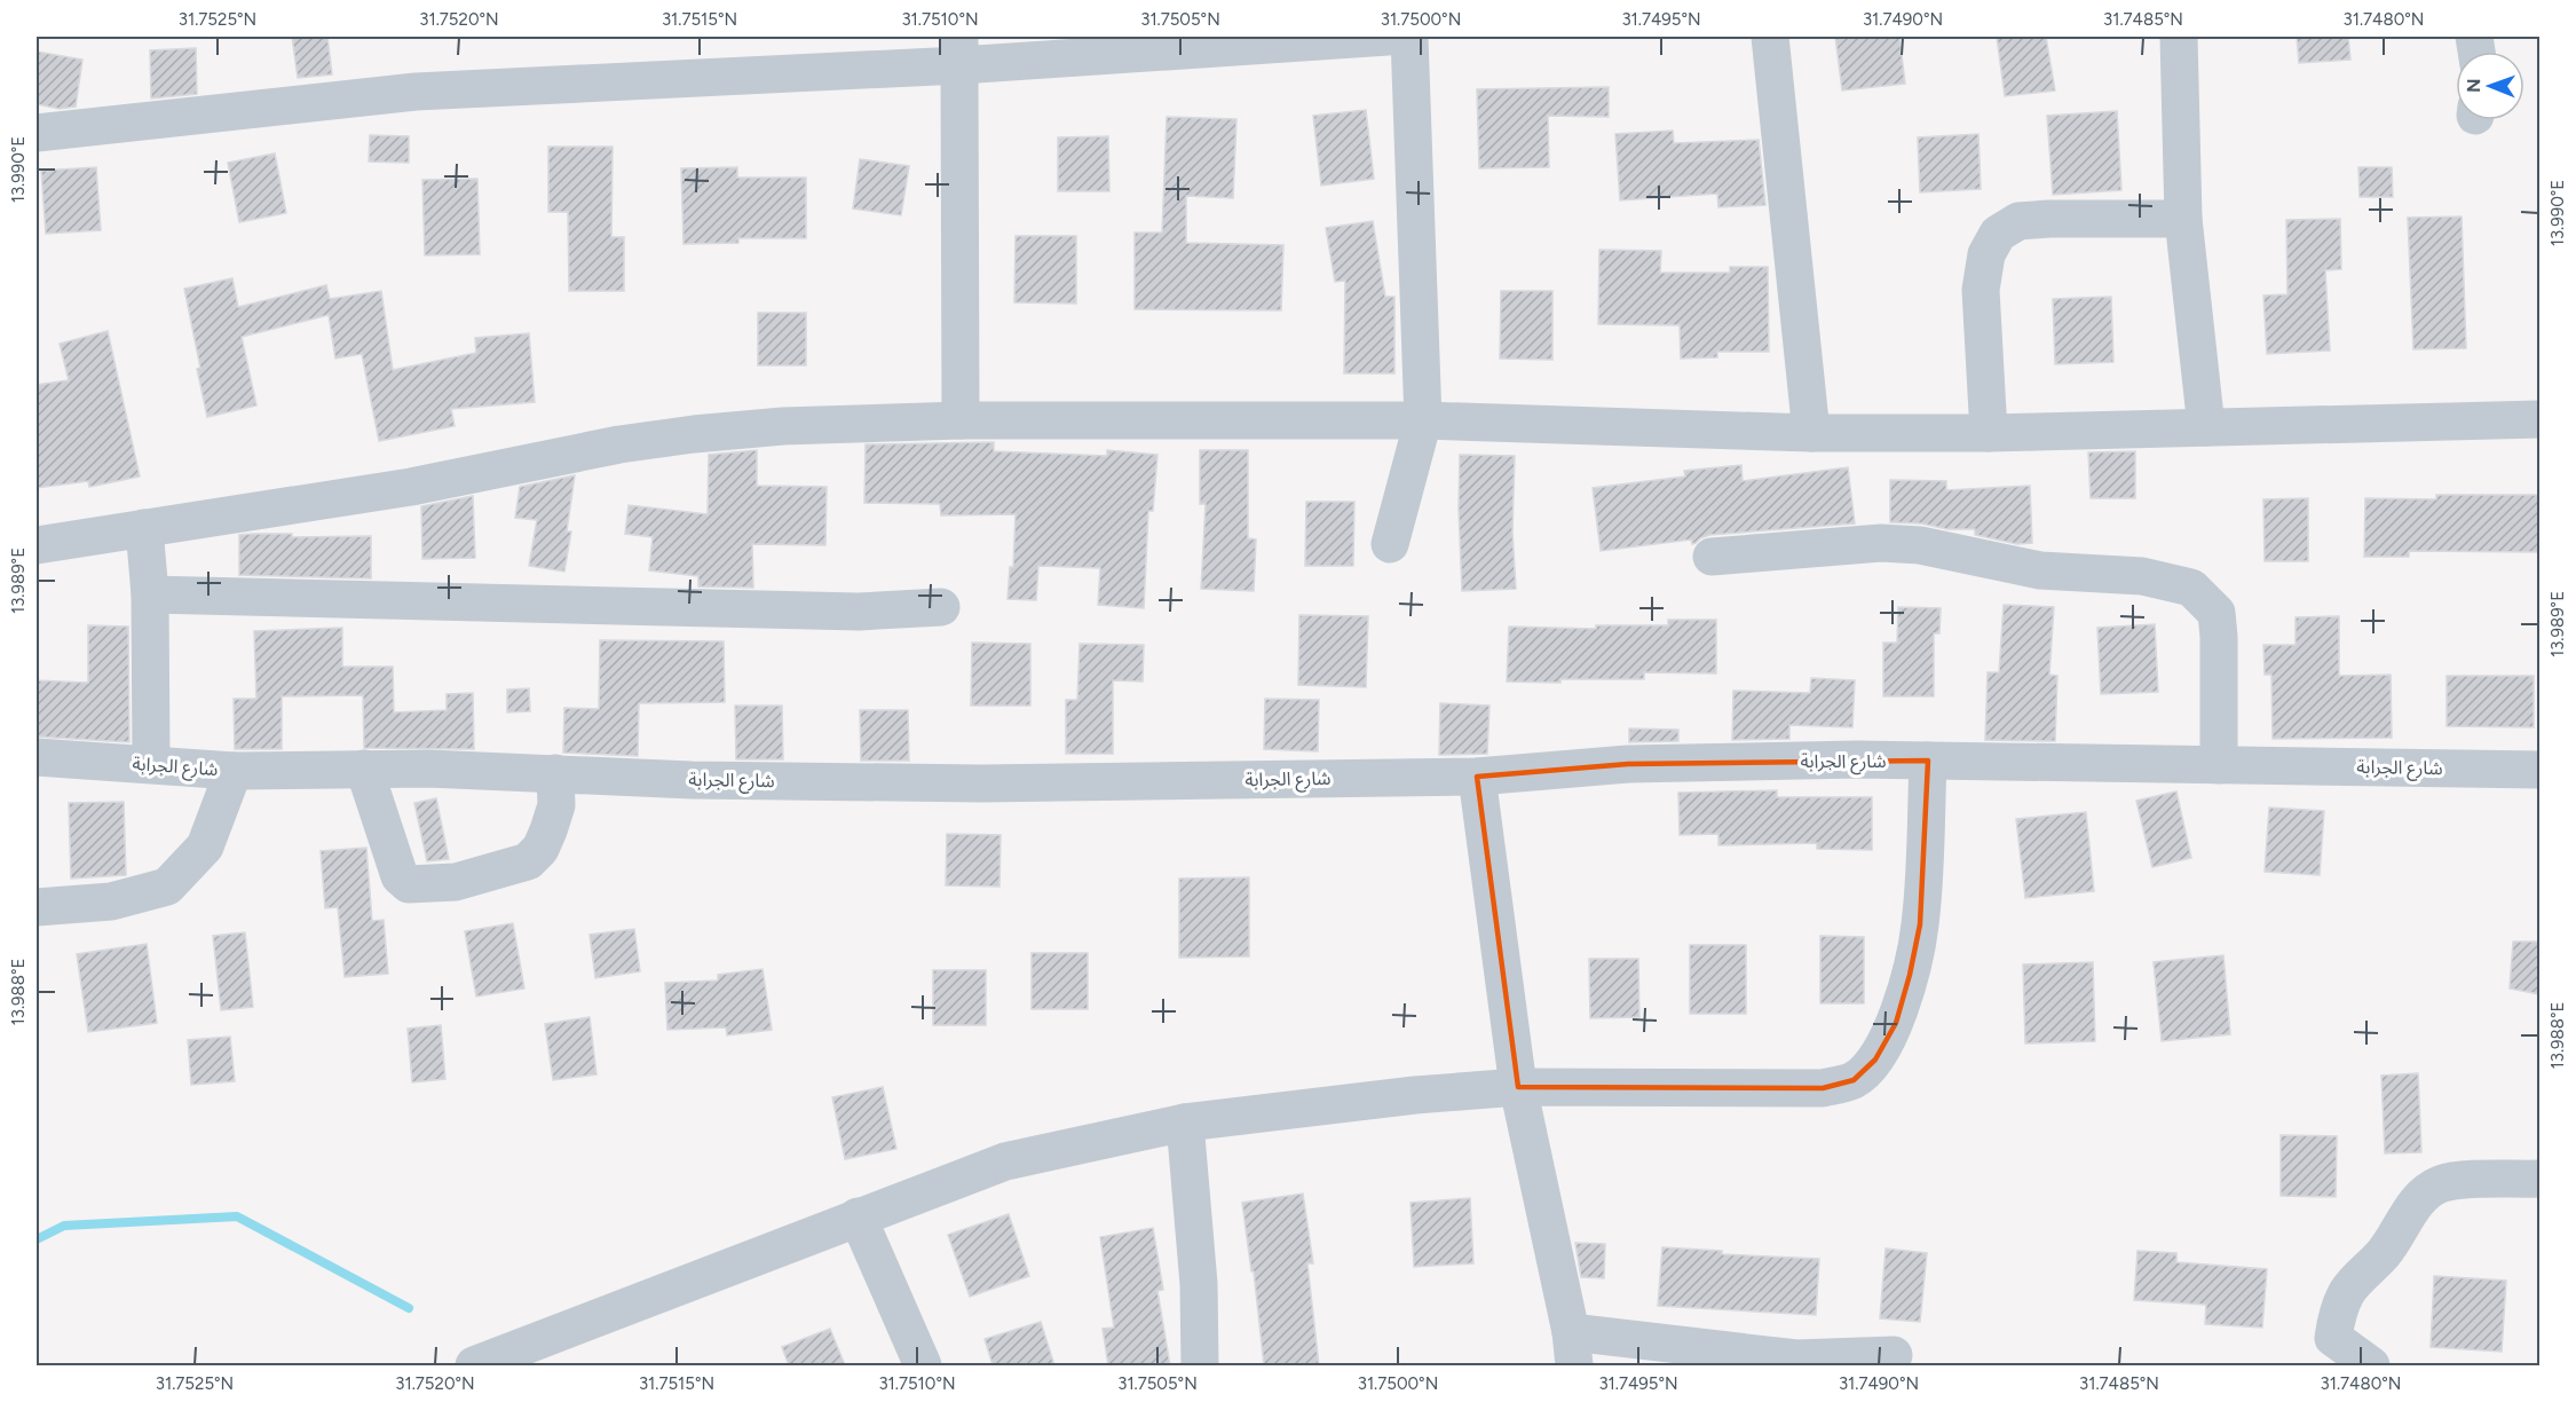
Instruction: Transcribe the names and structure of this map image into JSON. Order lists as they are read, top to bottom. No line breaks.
{"streets":{"street":["شارع الجرابة"]},"north":"left","coordinates":["31.7525°N","31.7520°N","31.7515°N","31.7510°N","31.7505°N","31.7500°N","31.7495°N","31.7490°N","31.7485°N","31.7480°N","13.990°E","13.989°E","13.988°E"]}
